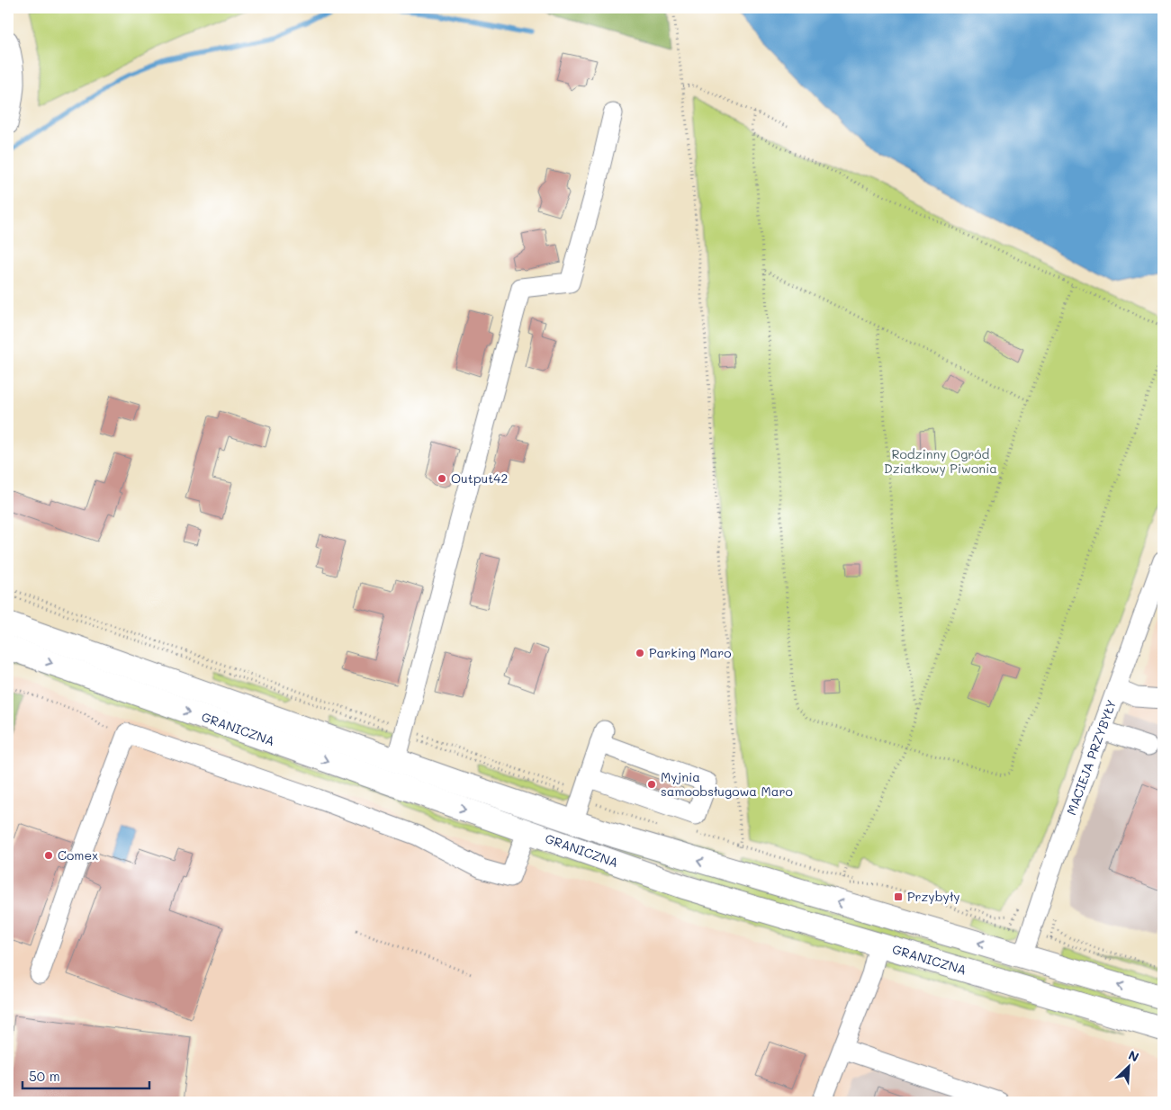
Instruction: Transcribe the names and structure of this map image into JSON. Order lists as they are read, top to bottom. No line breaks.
{"streets":{"main road":["GRANICZNA"],"street":["MACIEJA PRZYBYŁY"]},"crossings":[["GRANICZNA","MACIEJA PRZYBYŁY"]],"parks":["Rodzinny Ogród Działkowy Piwonia"],"places":{"other":["Output42","Parking Maro","Myjnia samoobsługowa Maro","Comex"],"transit":["Przybyły"]},"scale_bar":"50 m","north":"top right"}
